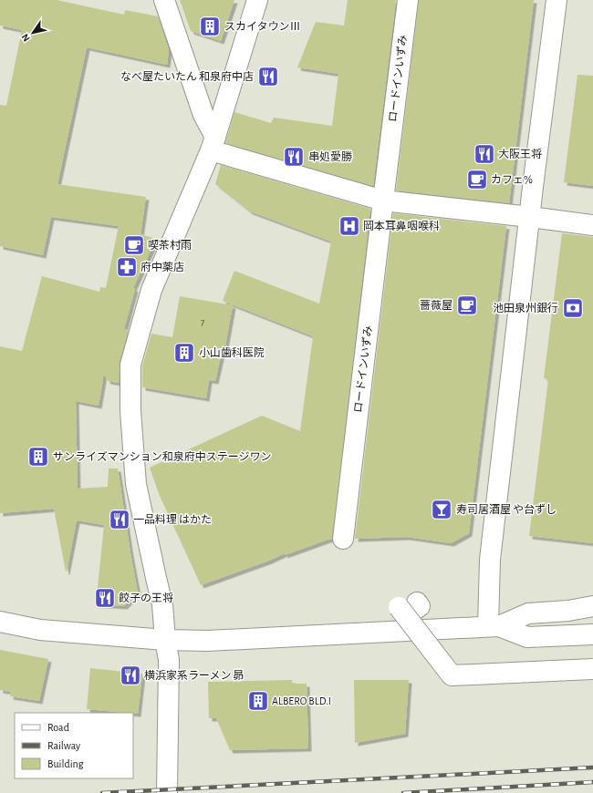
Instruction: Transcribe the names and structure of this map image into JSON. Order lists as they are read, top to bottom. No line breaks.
{"streets":{"street":["ロードインいずみ"]},"places":{"building":["スカイタウンⅢ","小山歯科医院","サンライズマンション和泉府中ステージワン","ALBERO BLD.I"],"restaurant":["なべ屋たいたん 和泉府中店","大阪王将","串処愛勝","一品料理 はかた","餃子の王将","横浜家系ラーメン 昴"],"cafe":["カフェ%","喫茶村雨","薔薇屋"],"hospital":["岡本耳鼻咽喉科"],"pharmacy":["府中薬店"],"bank":["池田泉州銀行"],"bar":["寿司居酒屋 や台ずし"]},"house_numbers":["7"],"legend":["Road","Railway","Building"],"north":"bottom left"}
